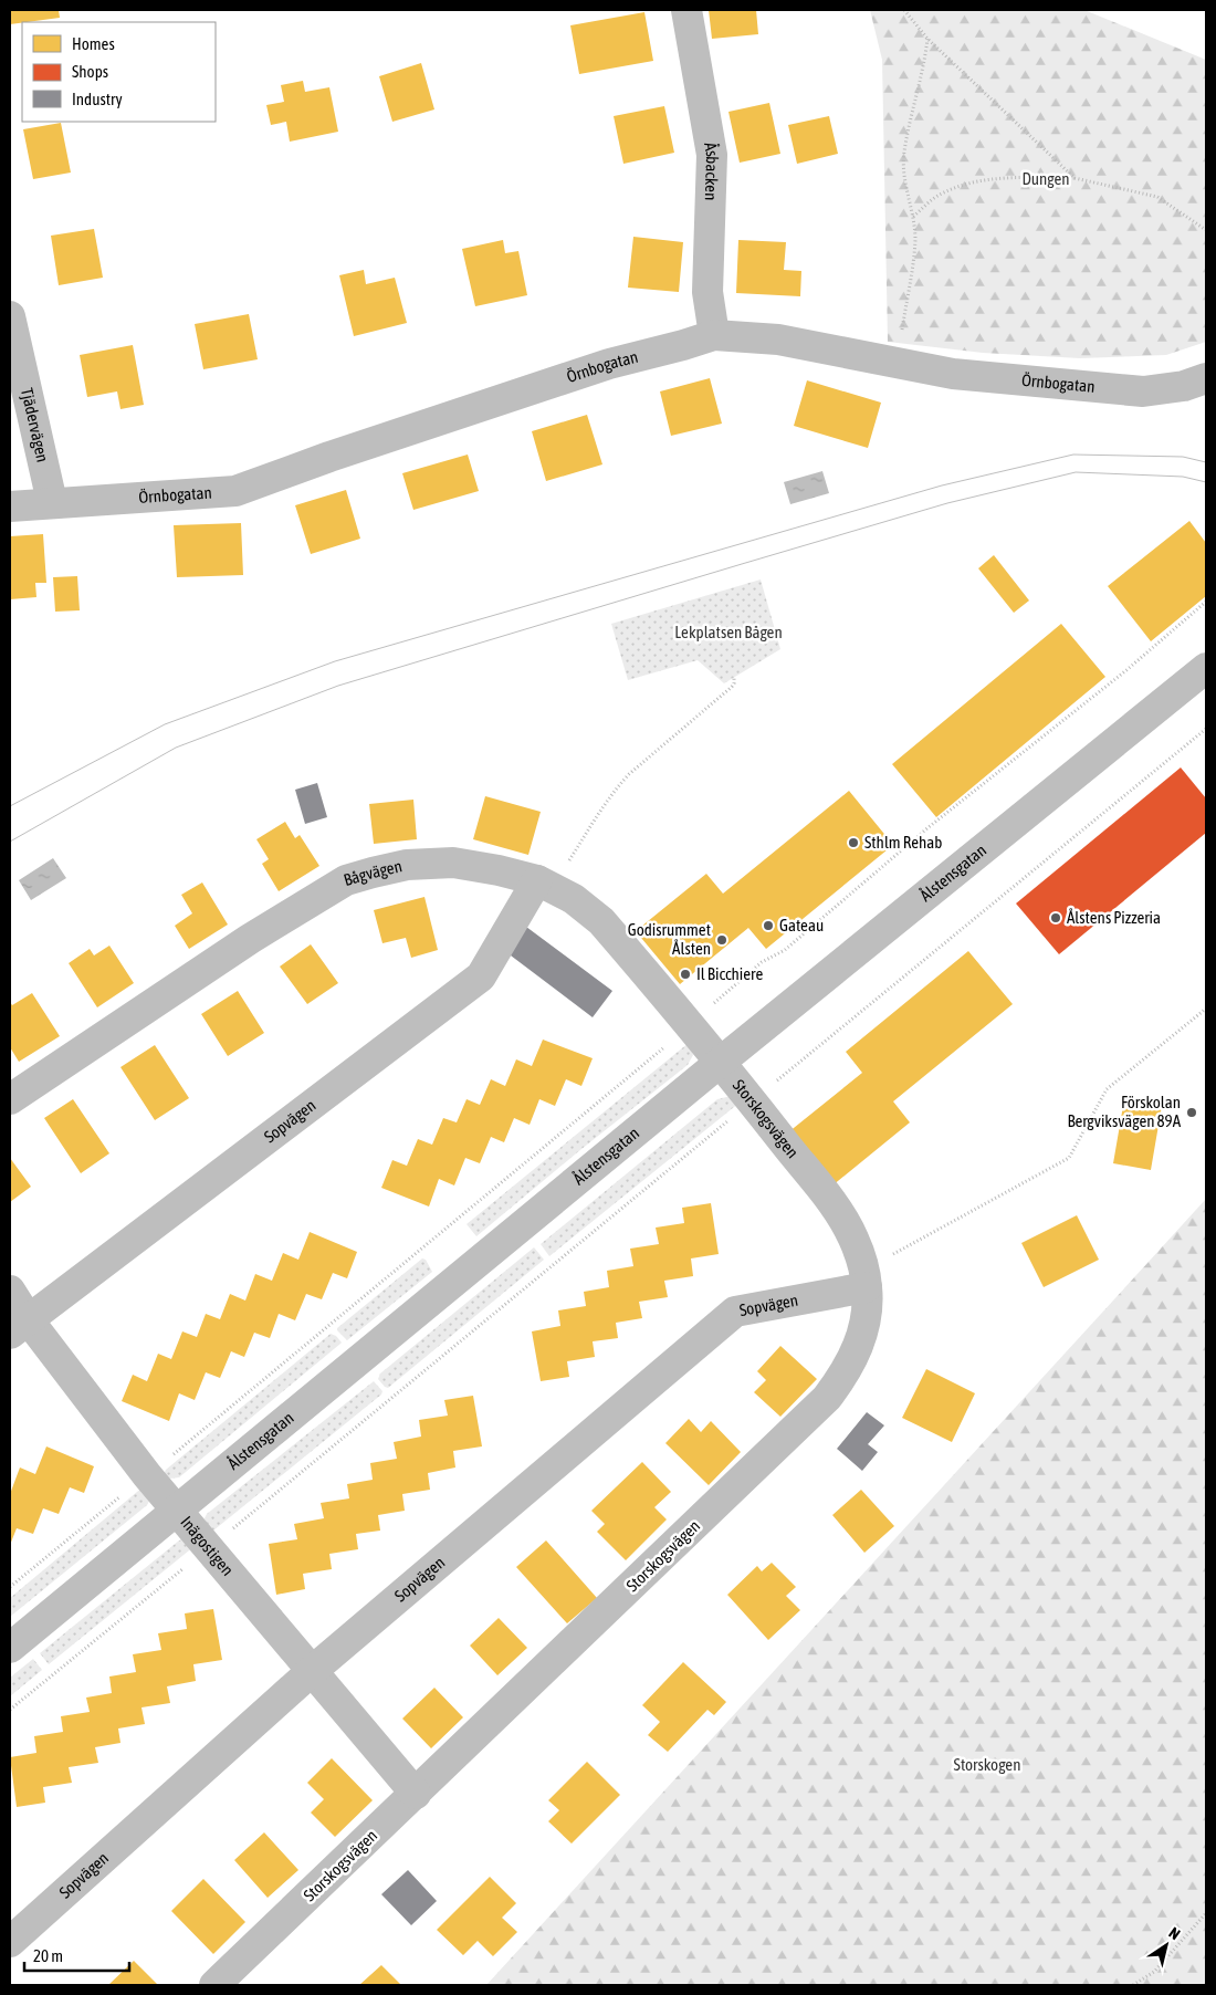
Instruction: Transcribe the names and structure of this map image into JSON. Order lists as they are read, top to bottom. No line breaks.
{"streets":{"street":["Åsbacken","Örnbogatan","Tjädervägen","Ålstensgatan","Bågvägen","Storskogsvägen","Sopvägen","Inägostigen"]},"crossings":[["Åsbacken","Örnbogatan"],["Örnbogatan","Tjädervägen"],["Ålstensgatan","Bågvägen"],["Ålstensgatan","Storskogsvägen"],["Ålstensgatan","Inägostigen"],["Bågvägen","Storskogsvägen"],["Bågvägen","Sopvägen"],["Storskogsvägen","Sopvägen"],["Storskogsvägen","Inägostigen"],["Sopvägen","Inägostigen"]],"parks":["Dungen","Lekplatsen Bågen","Storskogen"],"places":["Sthlm Rehab","Ålstens Pizzeria","Gateau","Godisrummet Ålsten","Il Bicchiere","Förskolan Bergviksvägen 89A"],"legend":["Homes","Shops","Industry"],"scale_bar":"20 m","north":"top right"}
